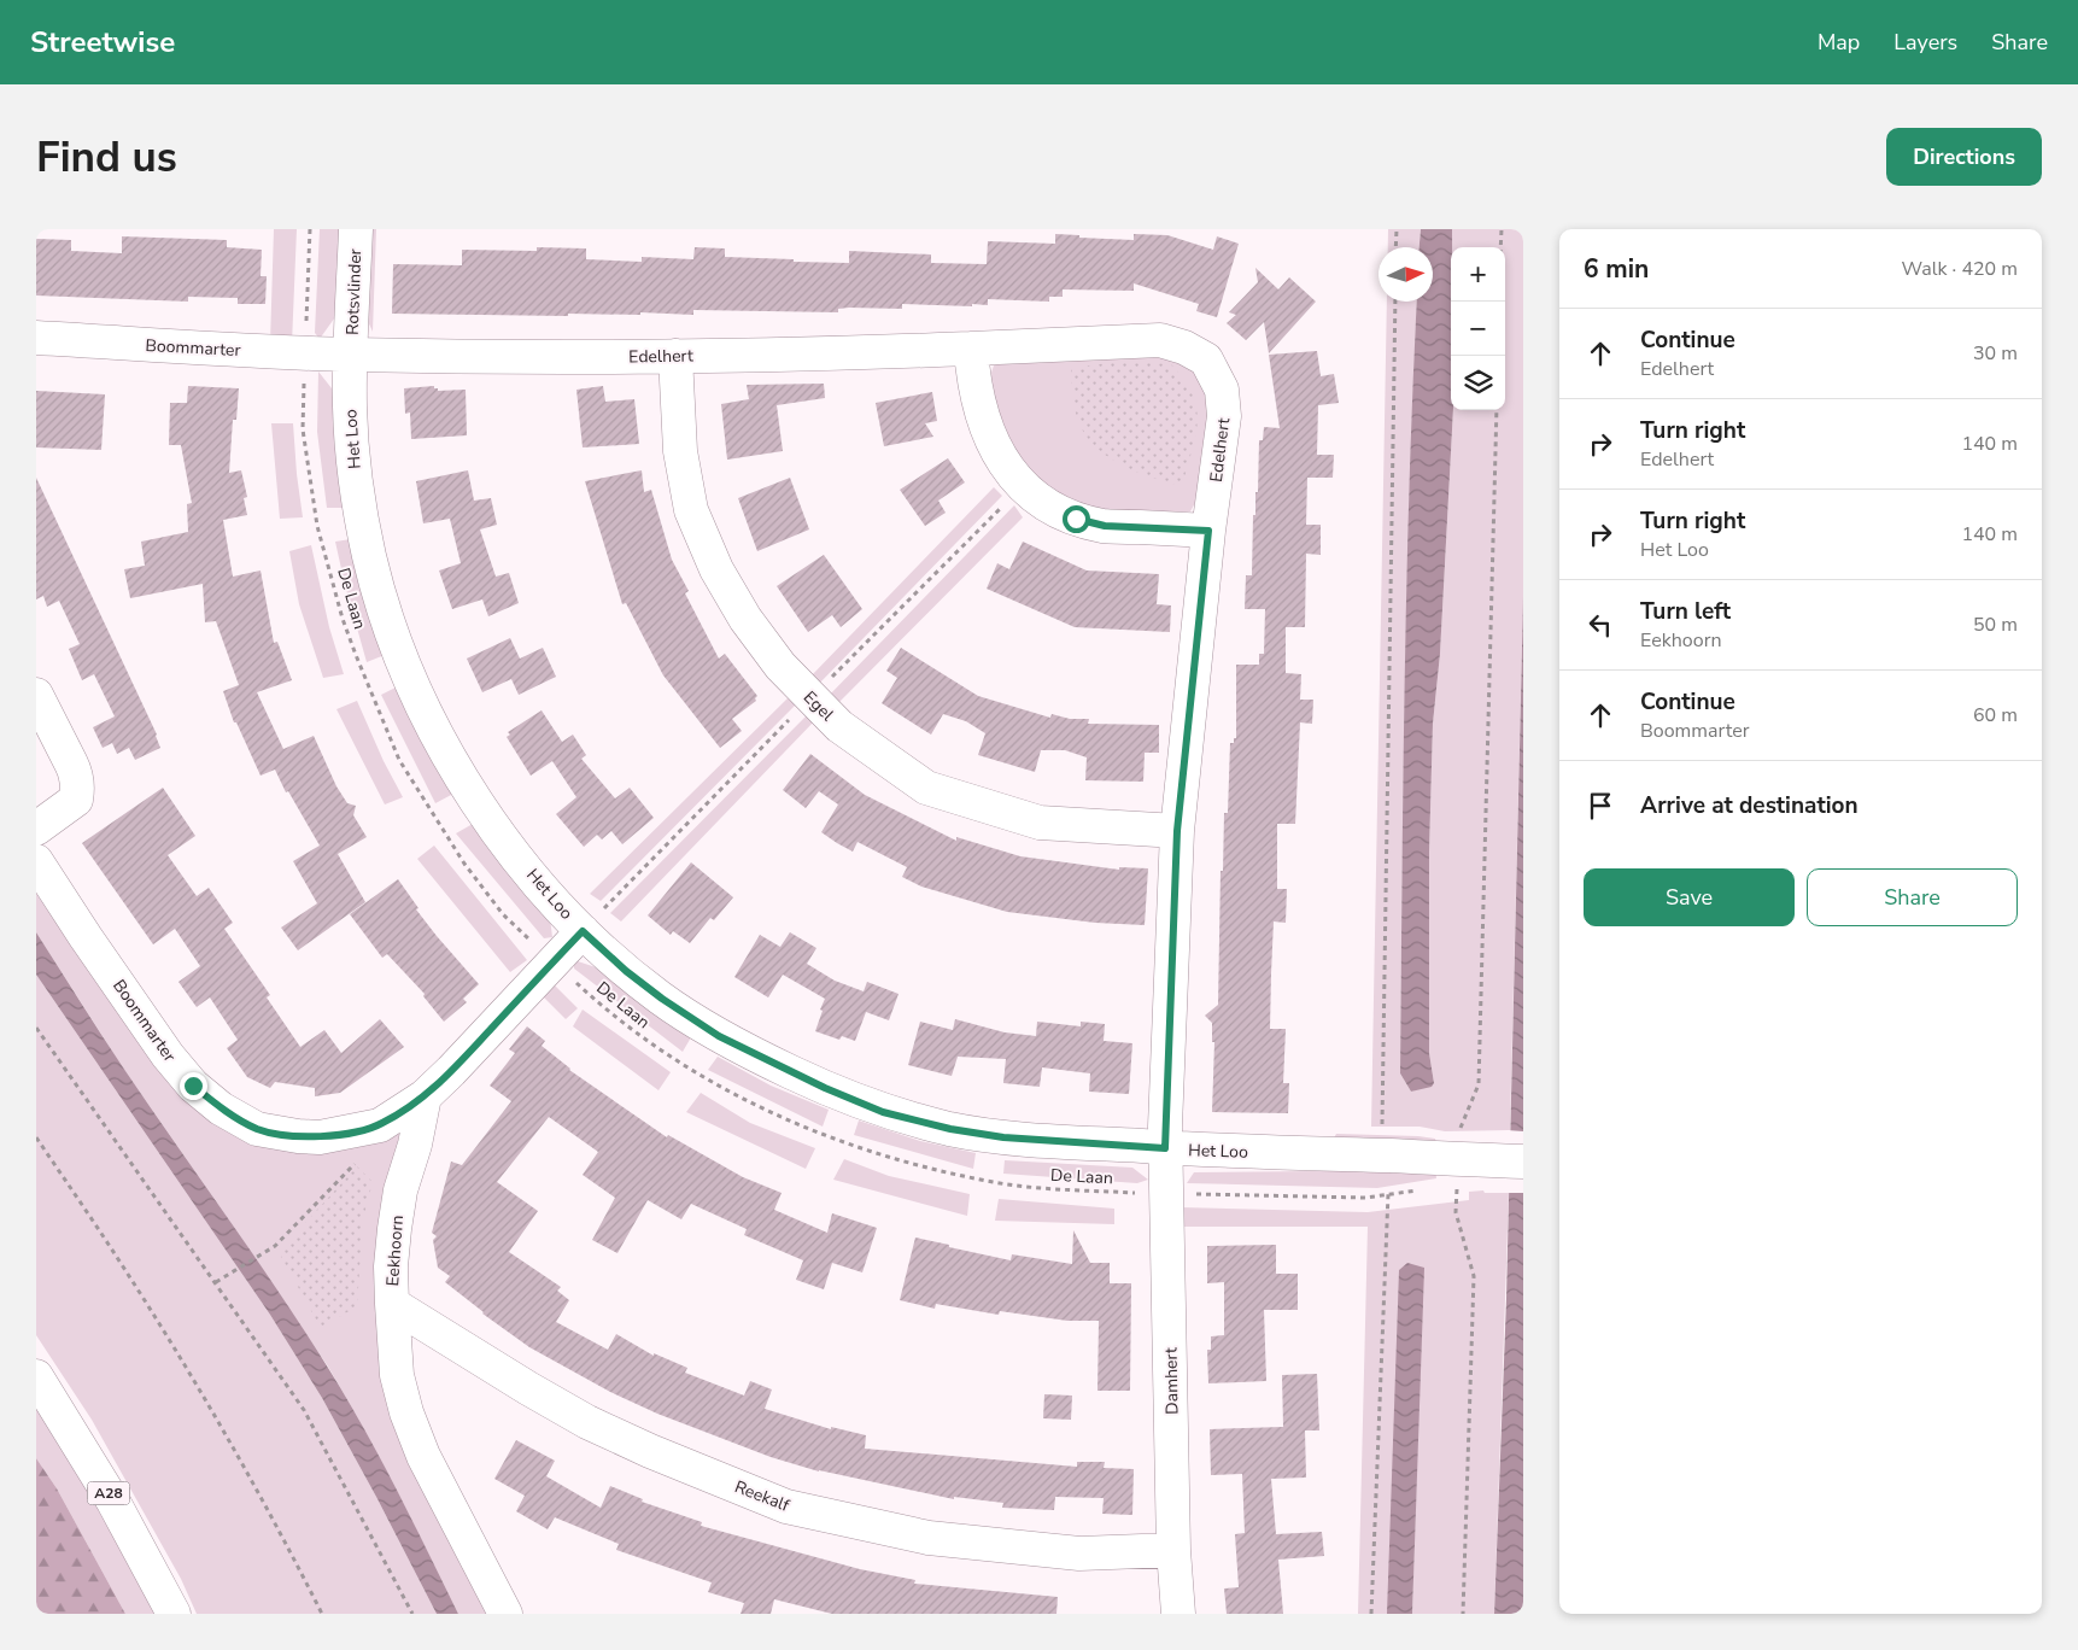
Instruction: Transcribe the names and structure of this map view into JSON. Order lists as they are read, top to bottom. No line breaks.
{"streets":{"main road":["Rotsvlinder","Boommarter","Edelhert","Het Loo","Egel","Eekhoorn","Damhert","A28","Reekalf"],"path":["De Laan"]},"crossings":[["Rotsvlinder","Boommarter"],["Rotsvlinder","Edelhert"],["Rotsvlinder","Het Loo"],["Boommarter","Edelhert"],["Boommarter","Het Loo"],["Boommarter","De Laan"],["Boommarter","Eekhoorn"],["Edelhert","Het Loo"],["Edelhert","Egel"],["Edelhert","Damhert"],["Het Loo","Damhert"],["De Laan","Damhert"],["Eekhoorn","Reekalf"],["Damhert","Reekalf"]],"north":"right","page":{"header":"Streetwise","nav":["Map","Layers","Share"],"buttons":["Directions",["Save","Share"]],"title":"Find us","heading":["6 min","Walk · 420 m"],"map_buttons":["+","−"],"list":[["Continue","Edelhert","30 m"],["Turn right","Edelhert","140 m"],["Turn right","Het Loo","140 m"],["Turn left","Eekhoorn","50 m"],["Continue","Boommarter","60 m"],"Arrive at destination"]}}
